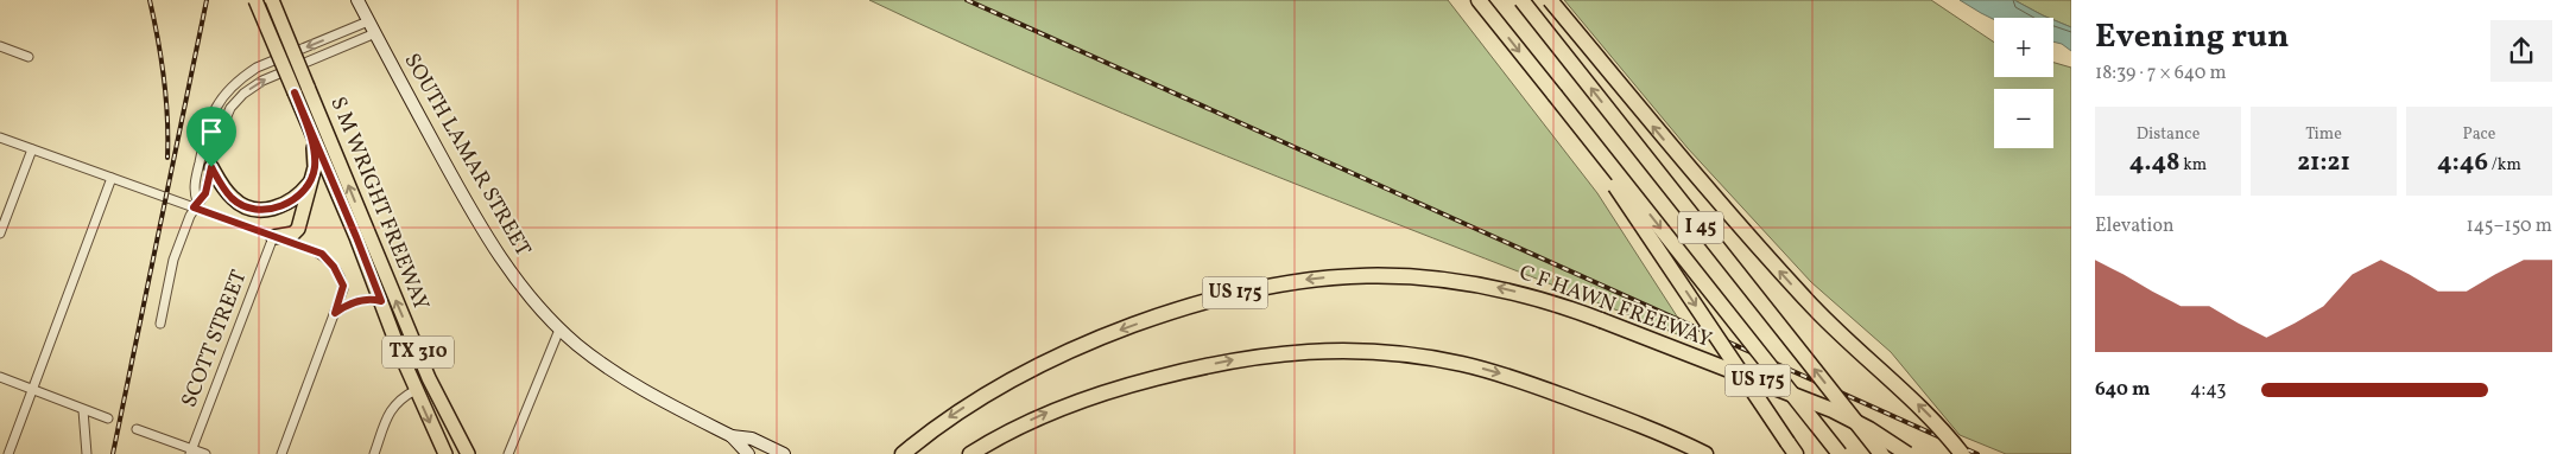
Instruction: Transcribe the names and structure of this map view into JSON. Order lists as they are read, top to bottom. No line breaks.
{"streets":{"highway":["I 45","US 175","C F HAWN FREEWAY"],"main road":["SOUTH LAMAR STREET","S M WRIGHT FREEWAY","TX 310"],"street":["SCOTT STREET"]},"page":{"heading":["Evening run","18:39 · 7 × 640 m"],"map_buttons":["+","−"],"stats":[["Distance","4.48 km"],["Time","21:21"],["Pace","4:46 /km"]],"chart":["Elevation","145–150 m"],"list":[{"name":"640 m","note":"4:43"}]}}
